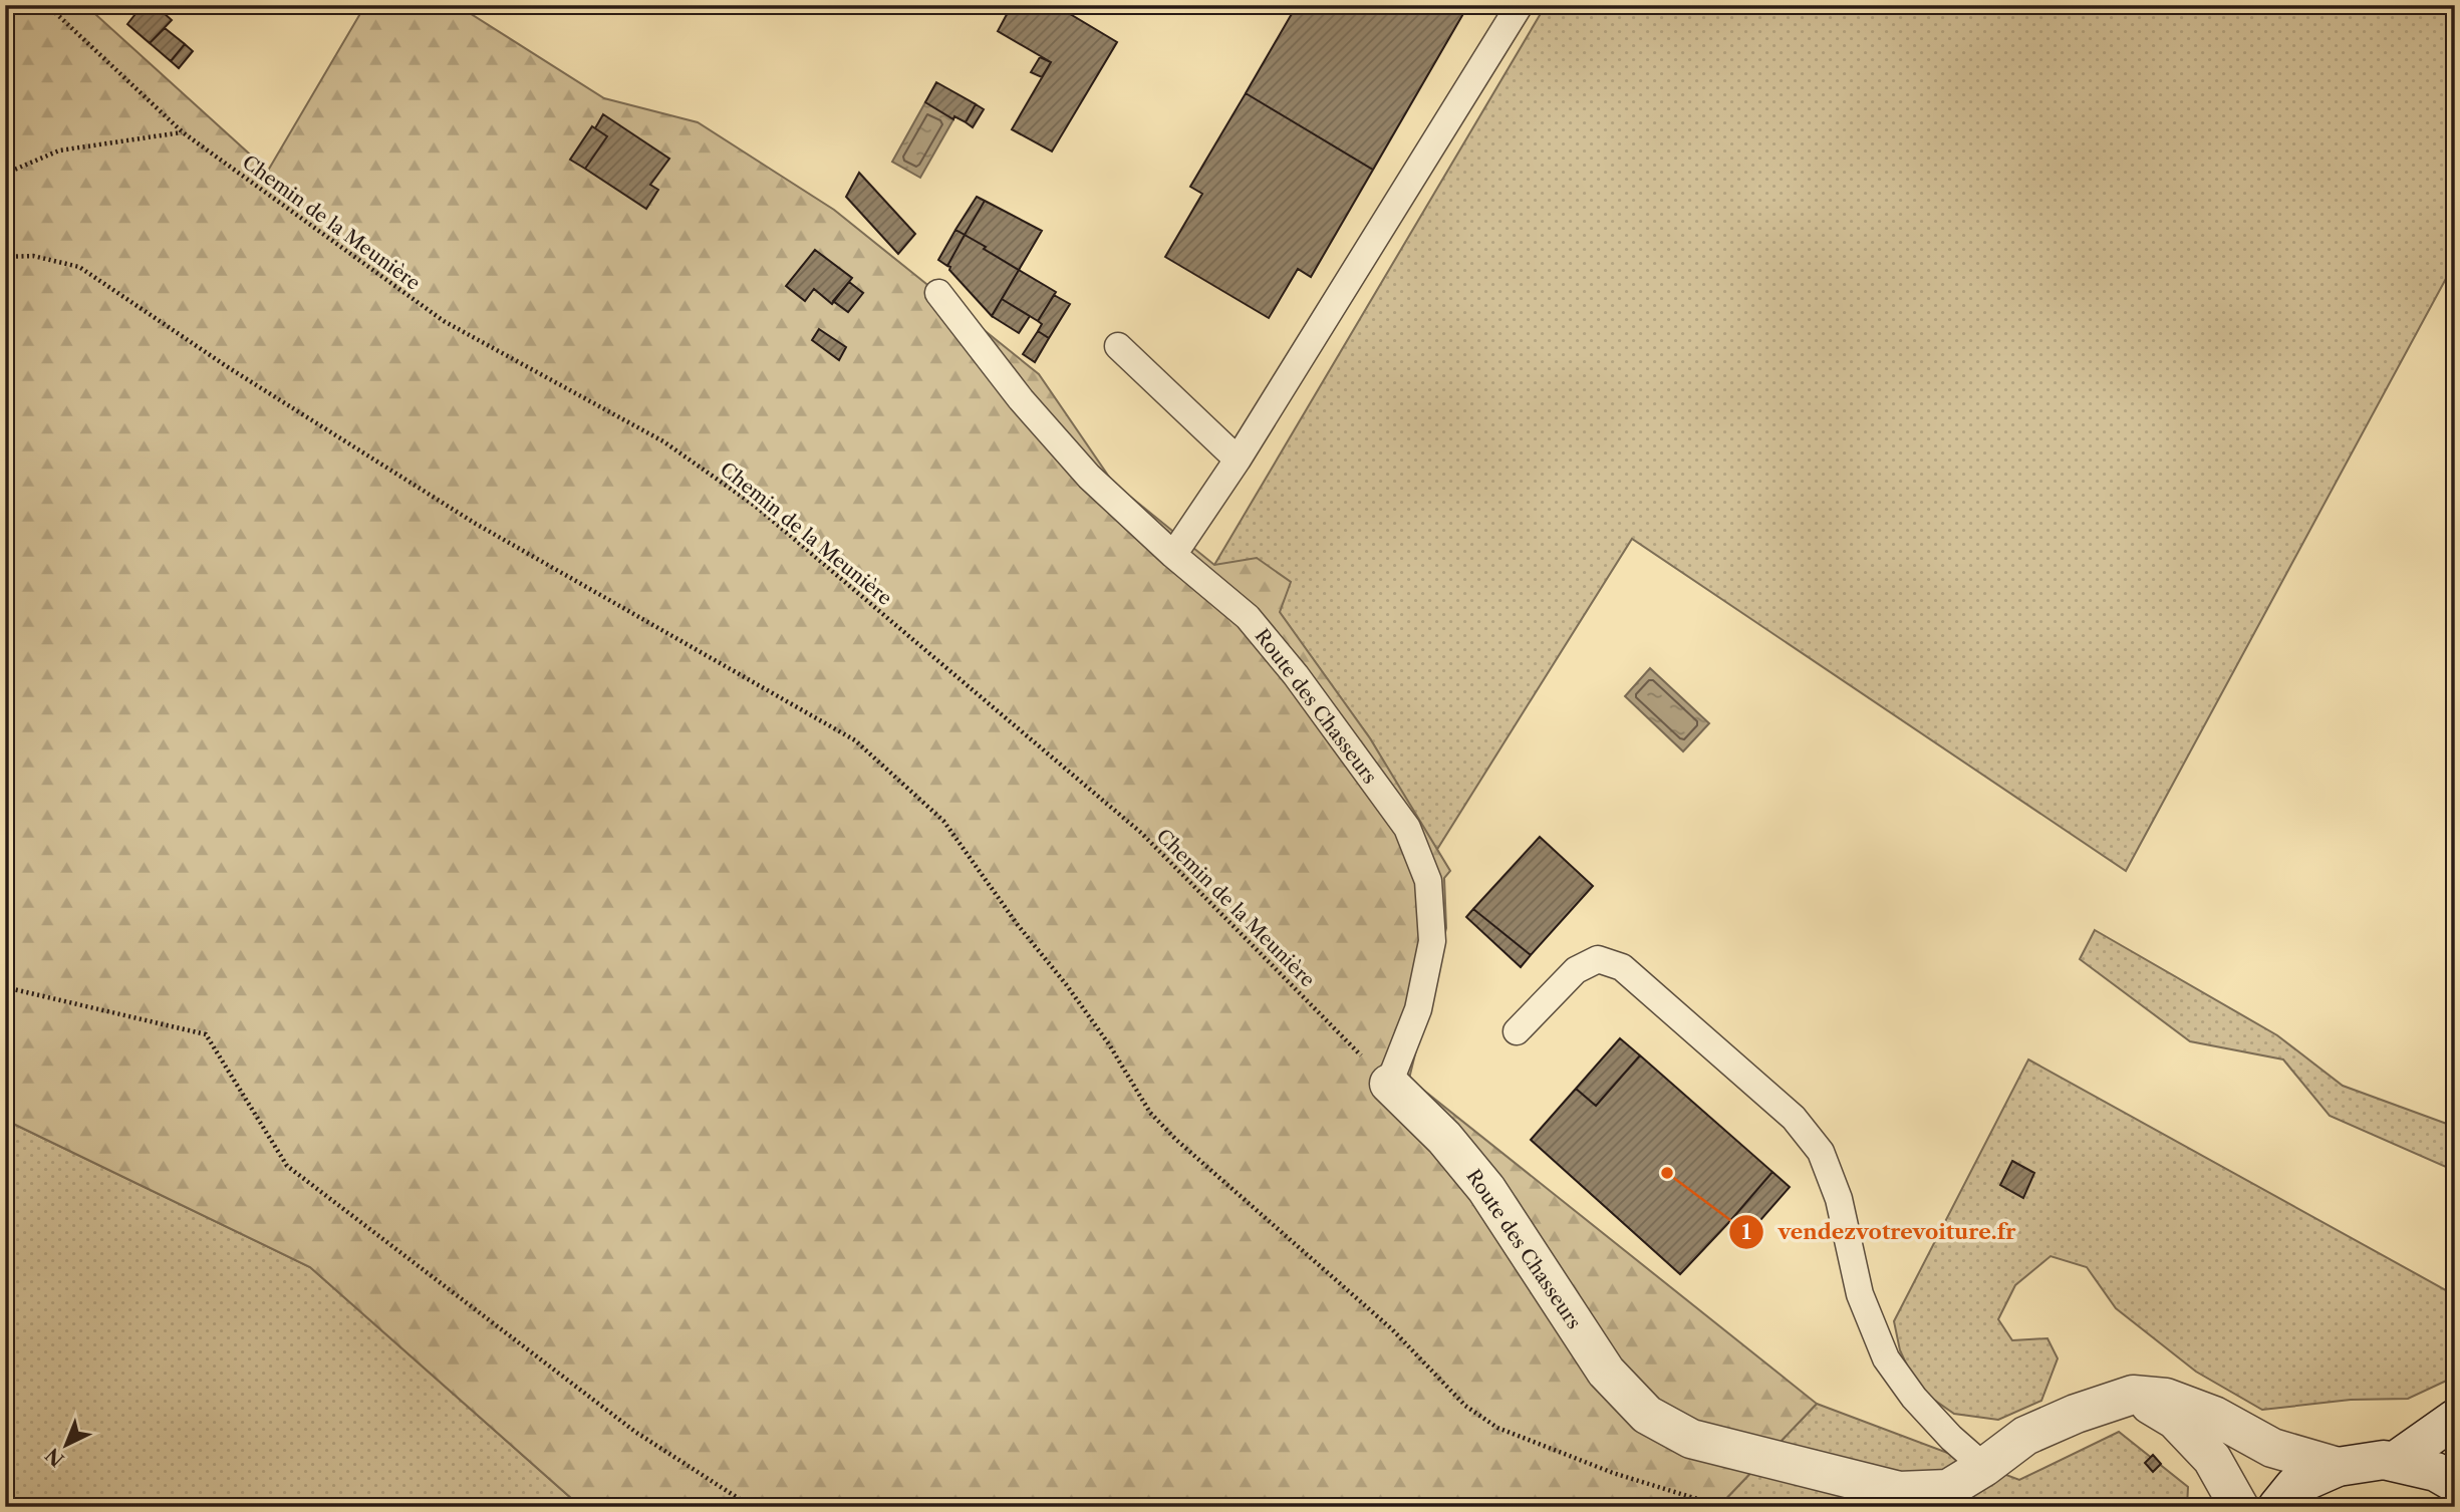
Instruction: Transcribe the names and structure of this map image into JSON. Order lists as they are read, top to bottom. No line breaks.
{"streets":{"street":["Route des Chasseurs"],"path":["Chemin de la Meunière"]},"crossings":[["Chemin de la Meunière","Route des Chasseurs"]],"places":["vendezvotrevoiture.fr"],"north":"bottom left"}
